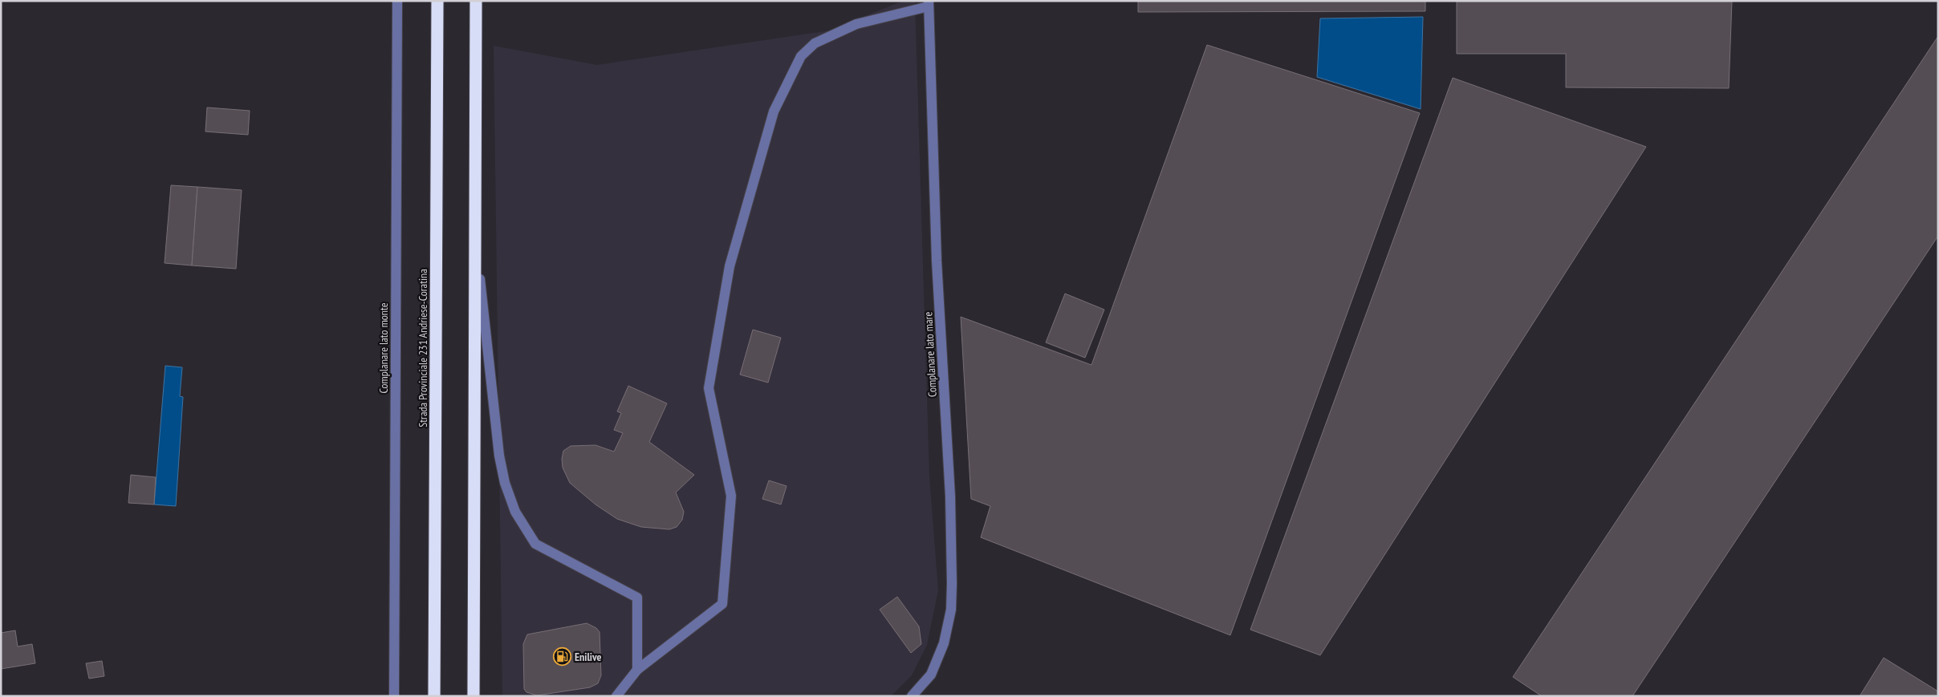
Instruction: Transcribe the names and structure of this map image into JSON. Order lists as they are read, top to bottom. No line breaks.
{"streets":{"highway":["Strada Provinciale 231 Andriese-Coratina"],"street":["Complanare lato monte","Complanare lato mare"]},"places":{"fuel station":["Enilive"]}}
